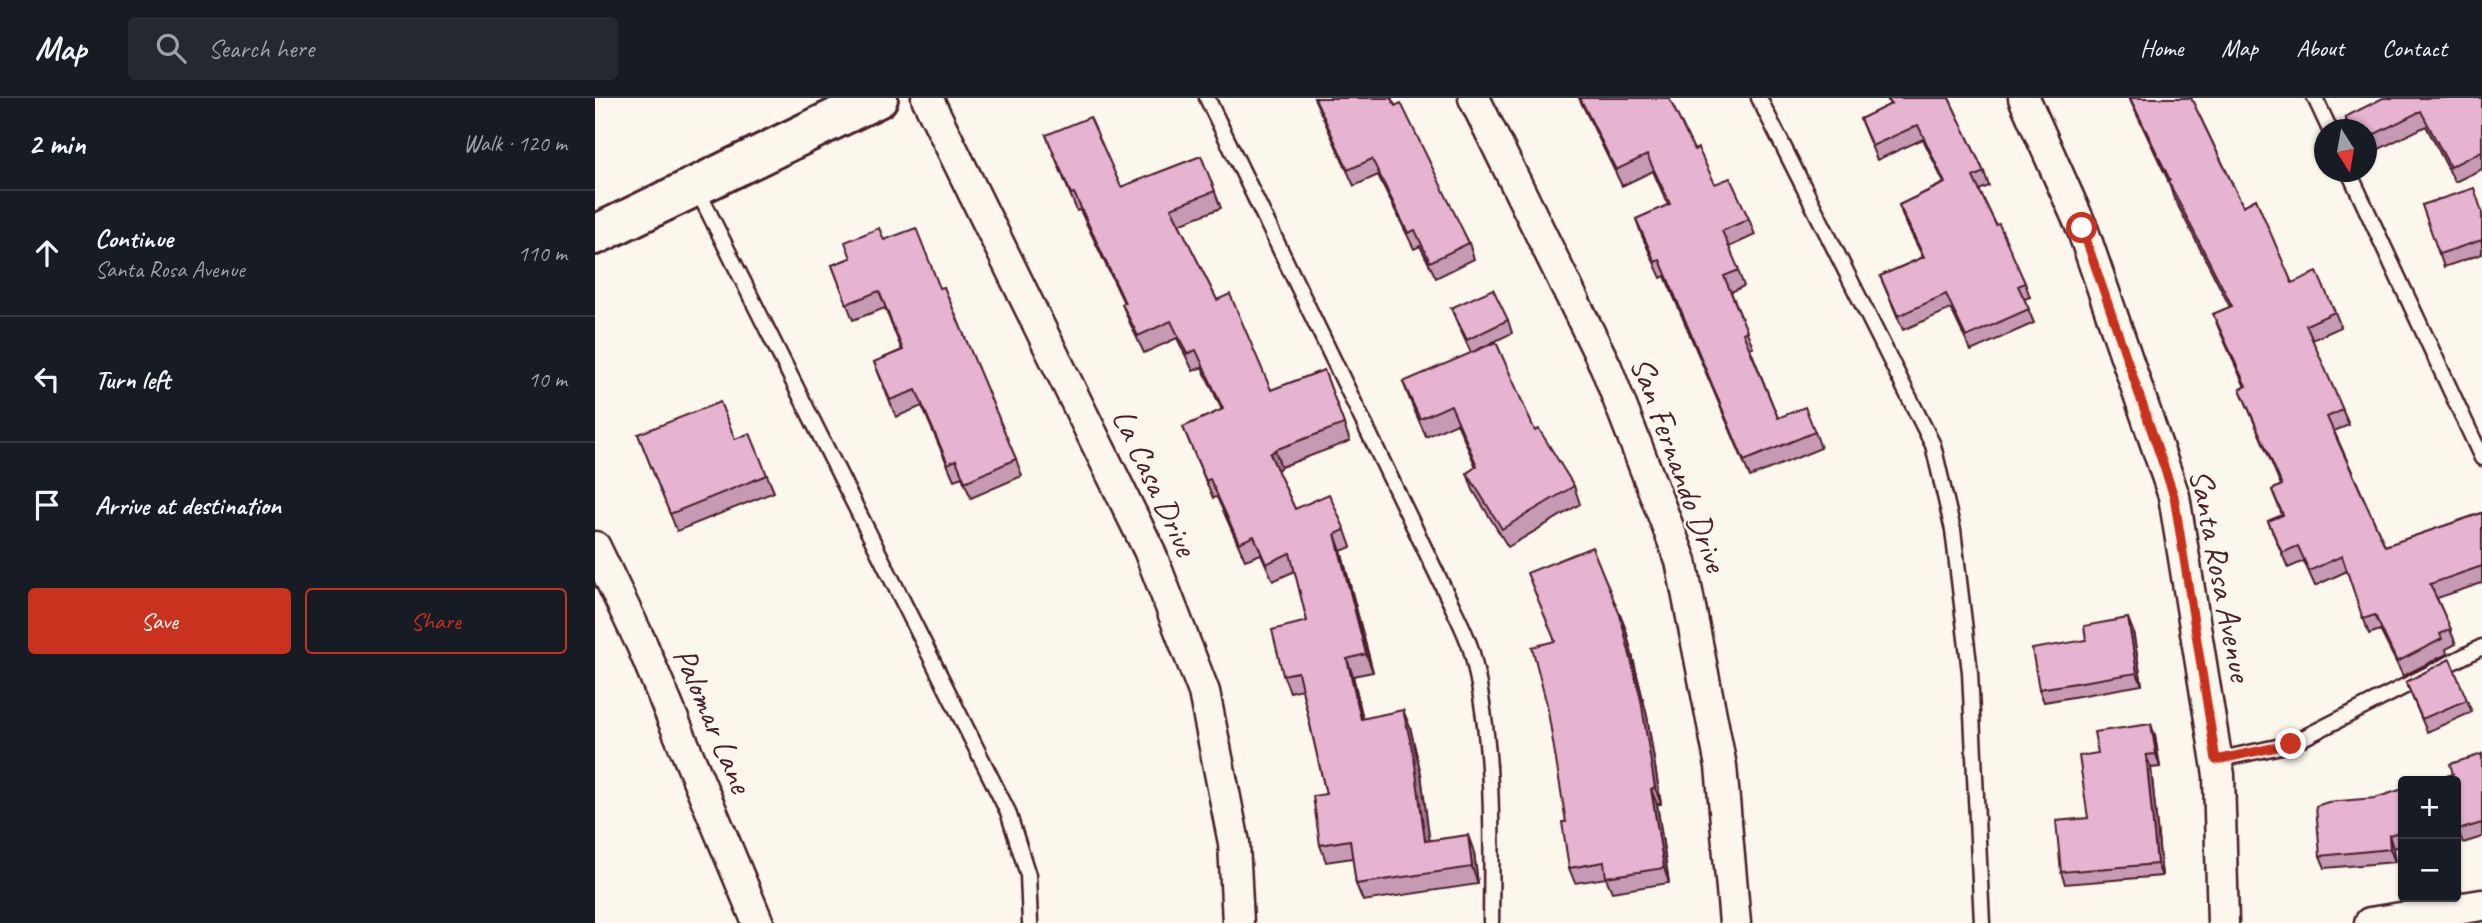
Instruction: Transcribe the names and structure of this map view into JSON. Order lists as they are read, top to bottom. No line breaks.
{"streets":{"street":["San Fernando Drive","La Casa Drive","Santa Rosa Avenue","Palomar Lane"]},"north":"bottom","page":{"header":"Map","search":"Search here","nav":["Home","Map","About","Contact"],"heading":["2 min","Walk · 120 m"],"list":[["Continue","Santa Rosa Avenue","110 m"],["Turn left","10 m"],"Arrive at destination"],"buttons":["Save","Share"],"map_buttons":["+","−"]}}
